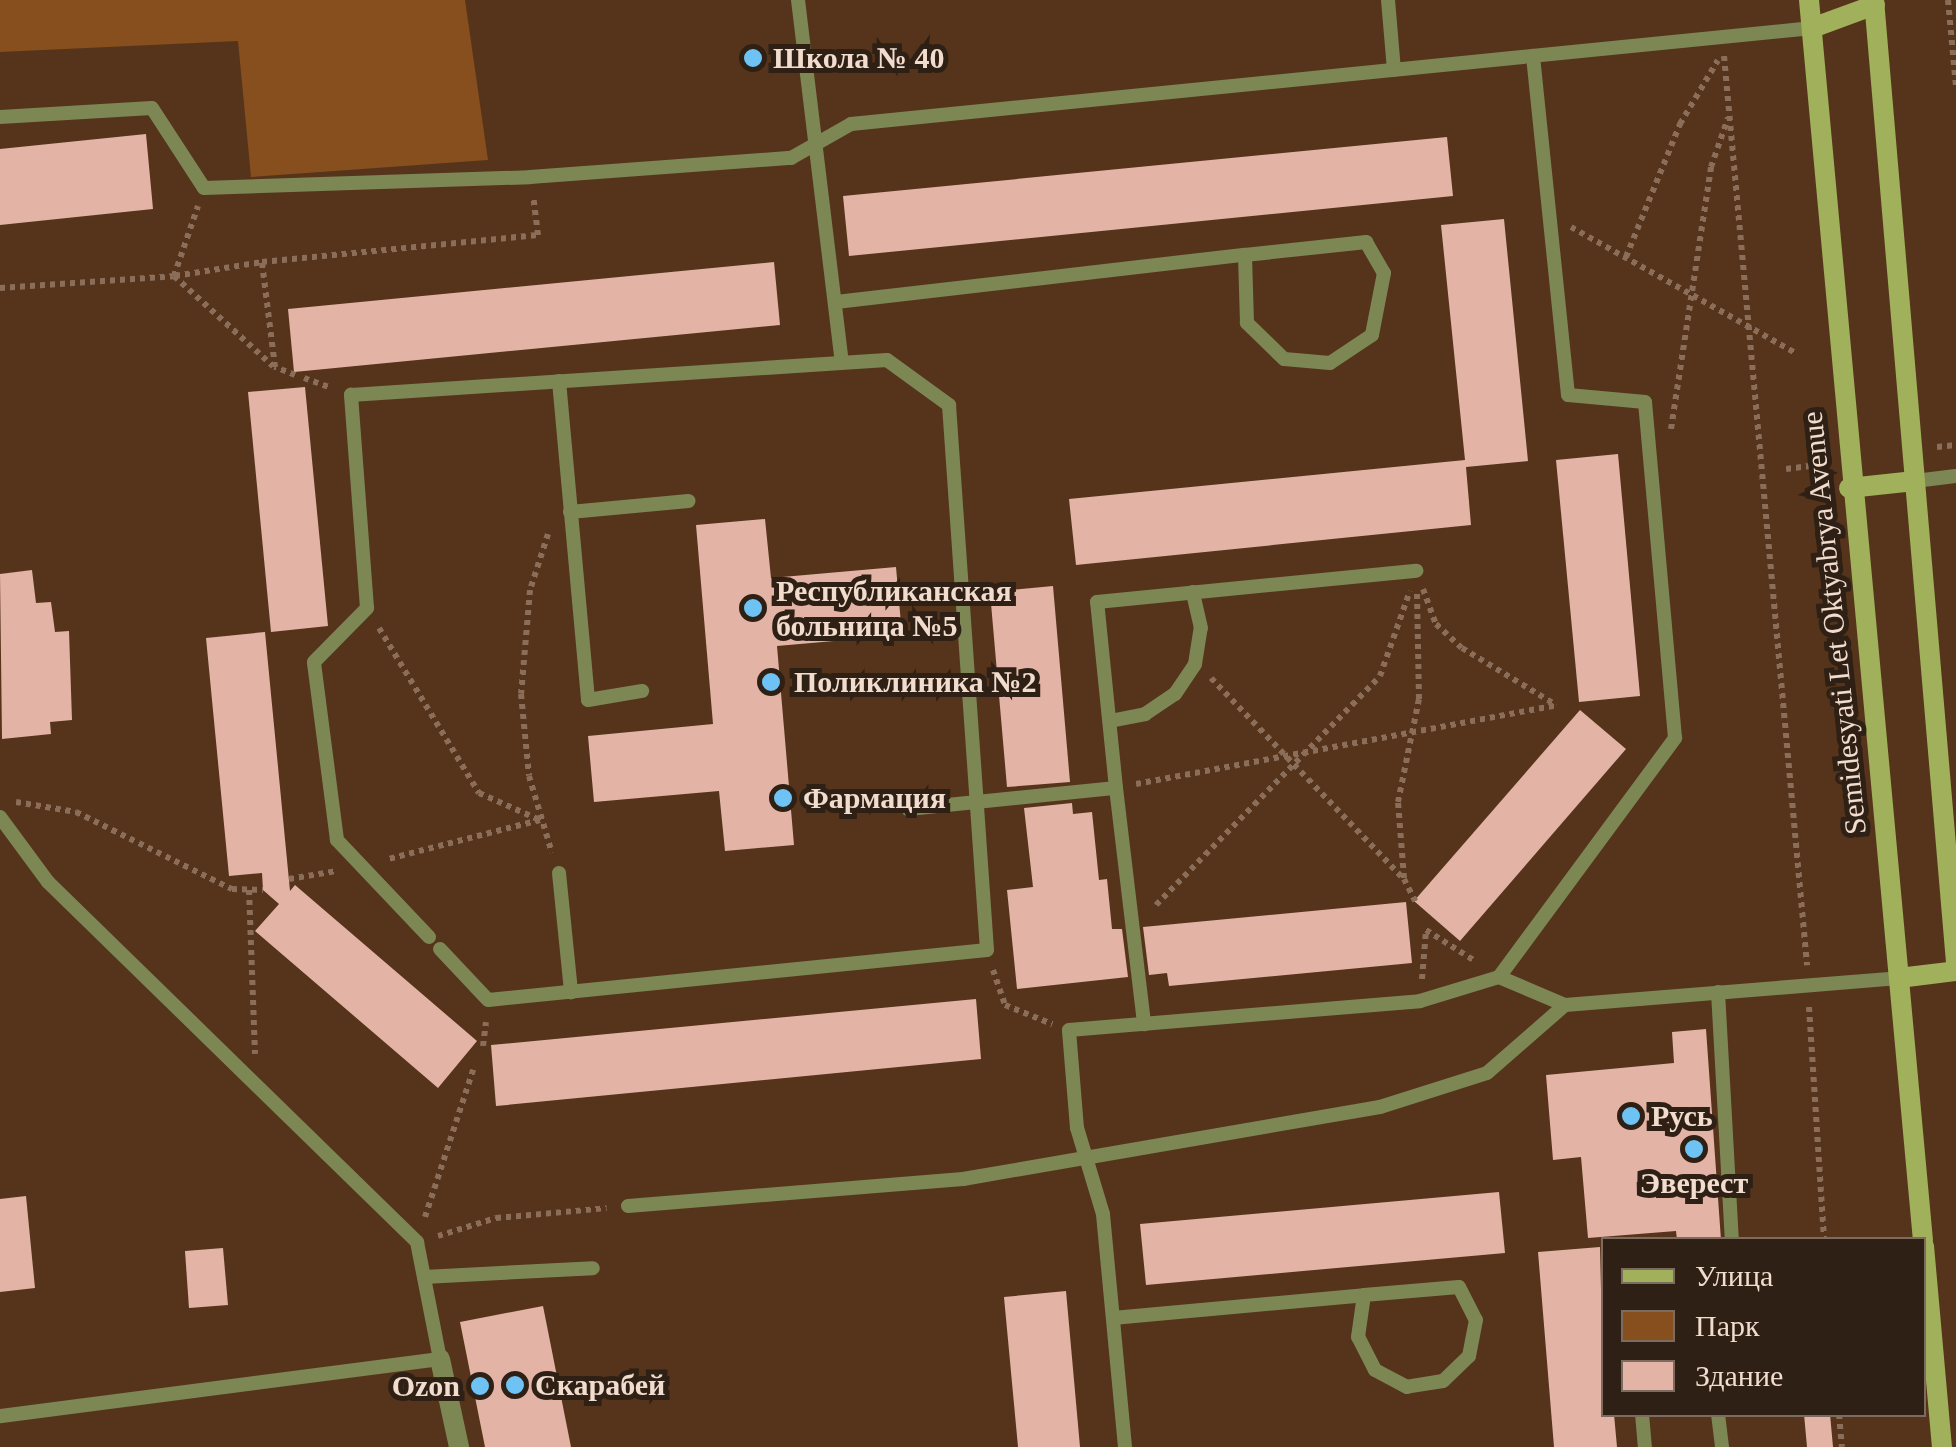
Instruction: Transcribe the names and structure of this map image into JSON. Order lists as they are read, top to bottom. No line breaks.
{"streets":{"main road":["Semidesyati Let Oktyabrya Avenue"]},"places":["Школа № 40","Республиканская больница №5","Поликлиника №2","Фармация","Русь","Эверест","Скарабей","Ozon"],"legend":["Улица","Парк","Здание"]}
